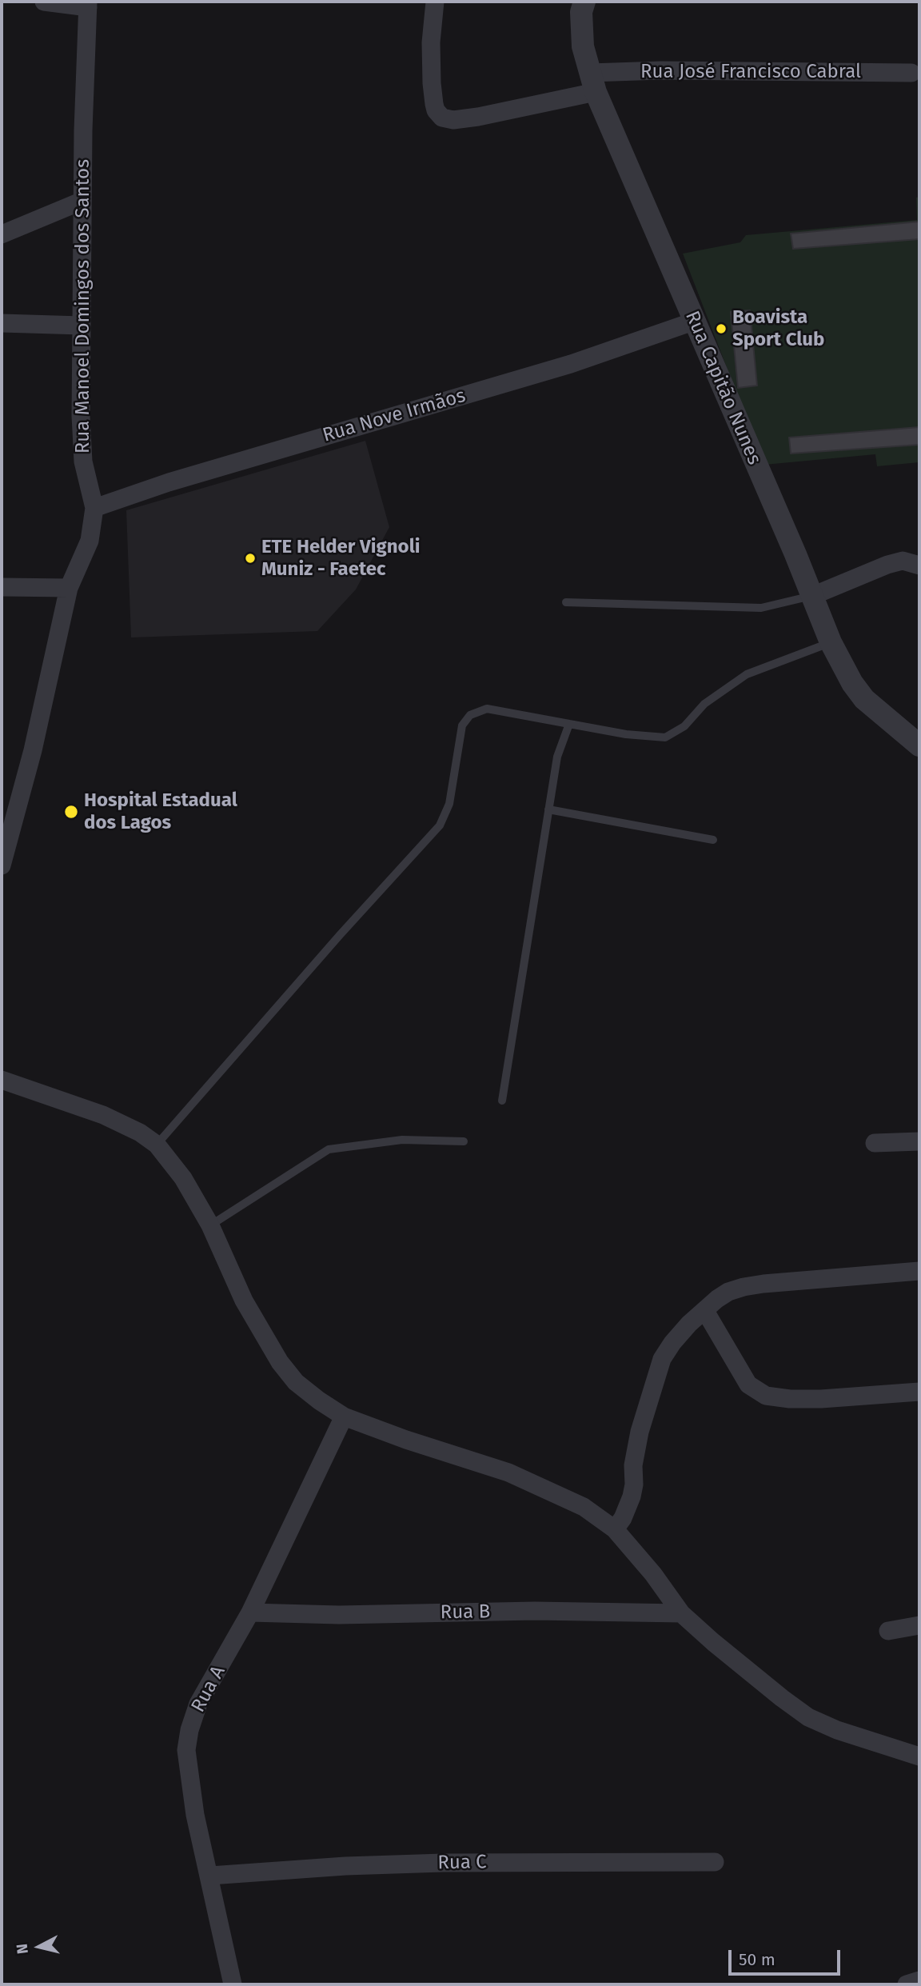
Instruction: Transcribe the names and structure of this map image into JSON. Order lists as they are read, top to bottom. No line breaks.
{"streets":{"street":["Rua José Francisco Cabral","Rua Manoel Domingos dos Santos","Rua Capitão Nunes","Rua Nove Irmãos","Rua B","Rua A","Rua C"]},"crossings":[["Rua José Francisco Cabral","Rua Capitão Nunes"],["Rua Manoel Domingos dos Santos","Rua Nove Irmãos"],["Rua Capitão Nunes","Rua Nove Irmãos"],["Rua B","Rua A"],["Rua A","Rua C"]],"places":["Boavista Sport Club","ETE Helder Vignoli Muniz - Faetec","Hospital Estadual dos Lagos"],"scale_bar":"50 m","north":"left"}
